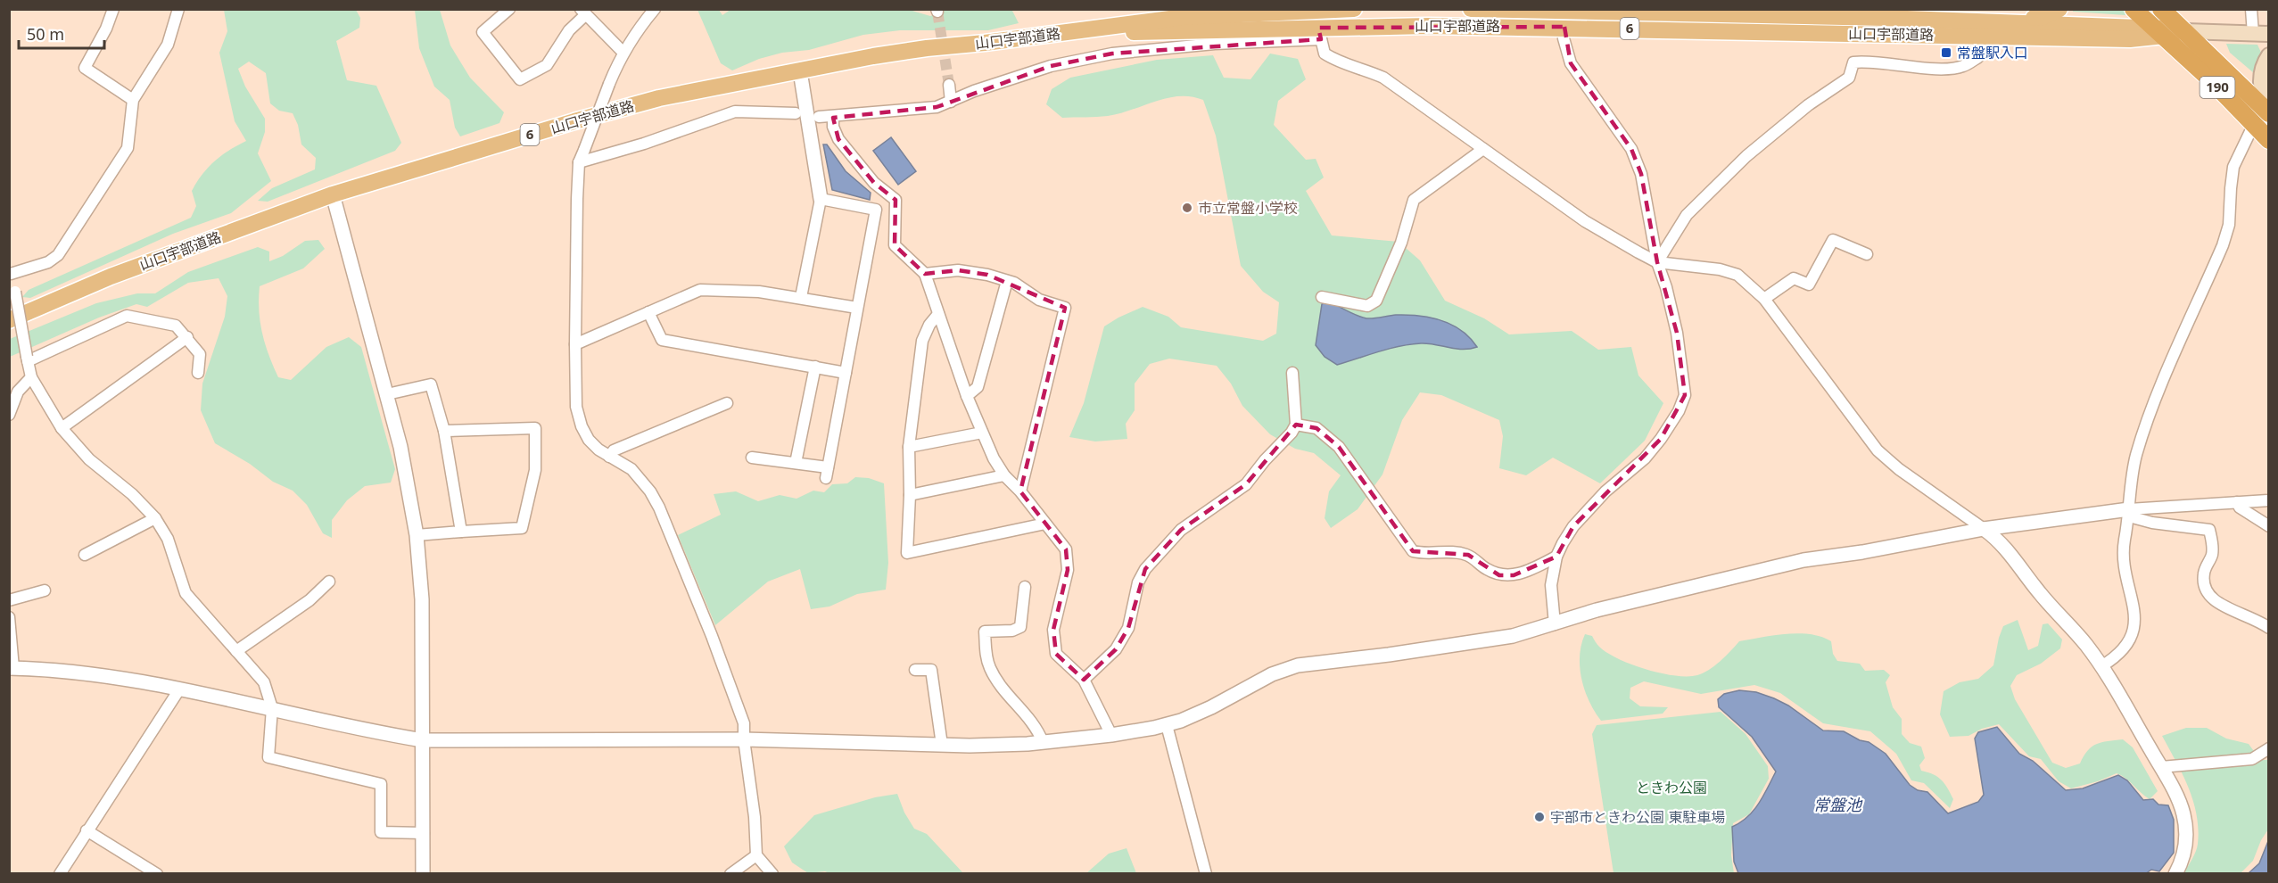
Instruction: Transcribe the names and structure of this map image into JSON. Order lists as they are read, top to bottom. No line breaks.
{"streets":{"highway":["190"],"main road":["山口宇部道路","6"]},"crossings":[["山口宇部道路","190"]],"water":["常盤池"],"parks":["ときわ公園"],"places":{"transit":["常盤駅入口"],"other":["市立常盤小学校","宇部市ときわ公園 東駐車場"]},"scale_bar":"50 m"}
